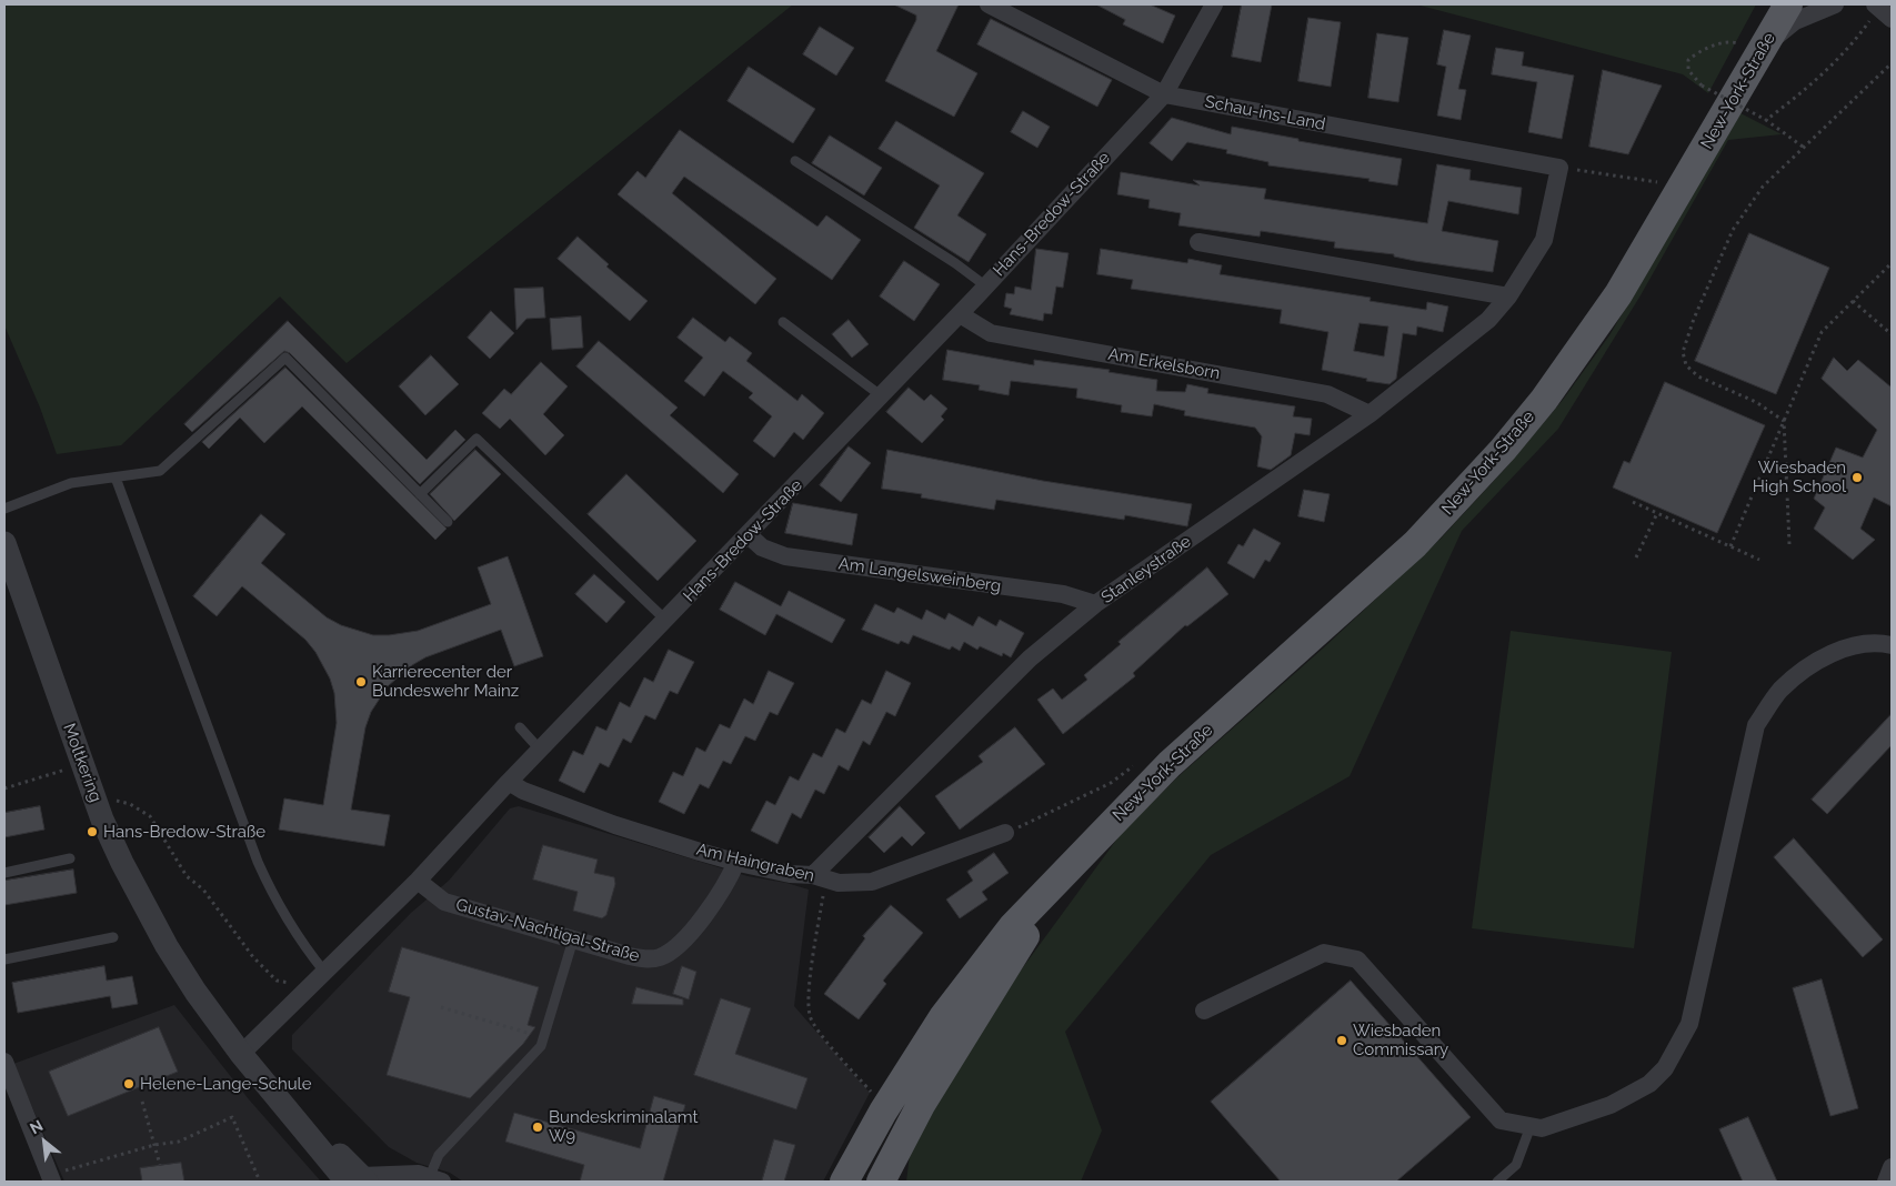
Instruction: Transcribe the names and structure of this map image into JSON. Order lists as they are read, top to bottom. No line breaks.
{"streets":{"main road":["New-York-Straße"],"street":["Schau-ins-Land","Hans-Bredow-Straße","Am Erkelsborn","Stanleystraße","Am Langelsweinberg","Moltkering","Am Haingraben","Gustav-Nachtigal-Straße"]},"crossings":[["Schau-ins-Land","Hans-Bredow-Straße"],["Schau-ins-Land","Stanleystraße"],["Hans-Bredow-Straße","Am Erkelsborn"],["Hans-Bredow-Straße","Am Langelsweinberg"],["Hans-Bredow-Straße","Moltkering"],["Hans-Bredow-Straße","Am Haingraben"],["Hans-Bredow-Straße","Gustav-Nachtigal-Straße"],["Am Erkelsborn","Stanleystraße"],["Stanleystraße","Am Langelsweinberg"],["Stanleystraße","Am Haingraben"],["Am Haingraben","Gustav-Nachtigal-Straße"]],"places":["Wiesbaden High School","Karrierecenter der Bundeswehr Mainz","Hans-Bredow-Straße","Wiesbaden Commissary","Helene-Lange-Schule","Bundeskriminalamt W9"],"north":"top left"}
